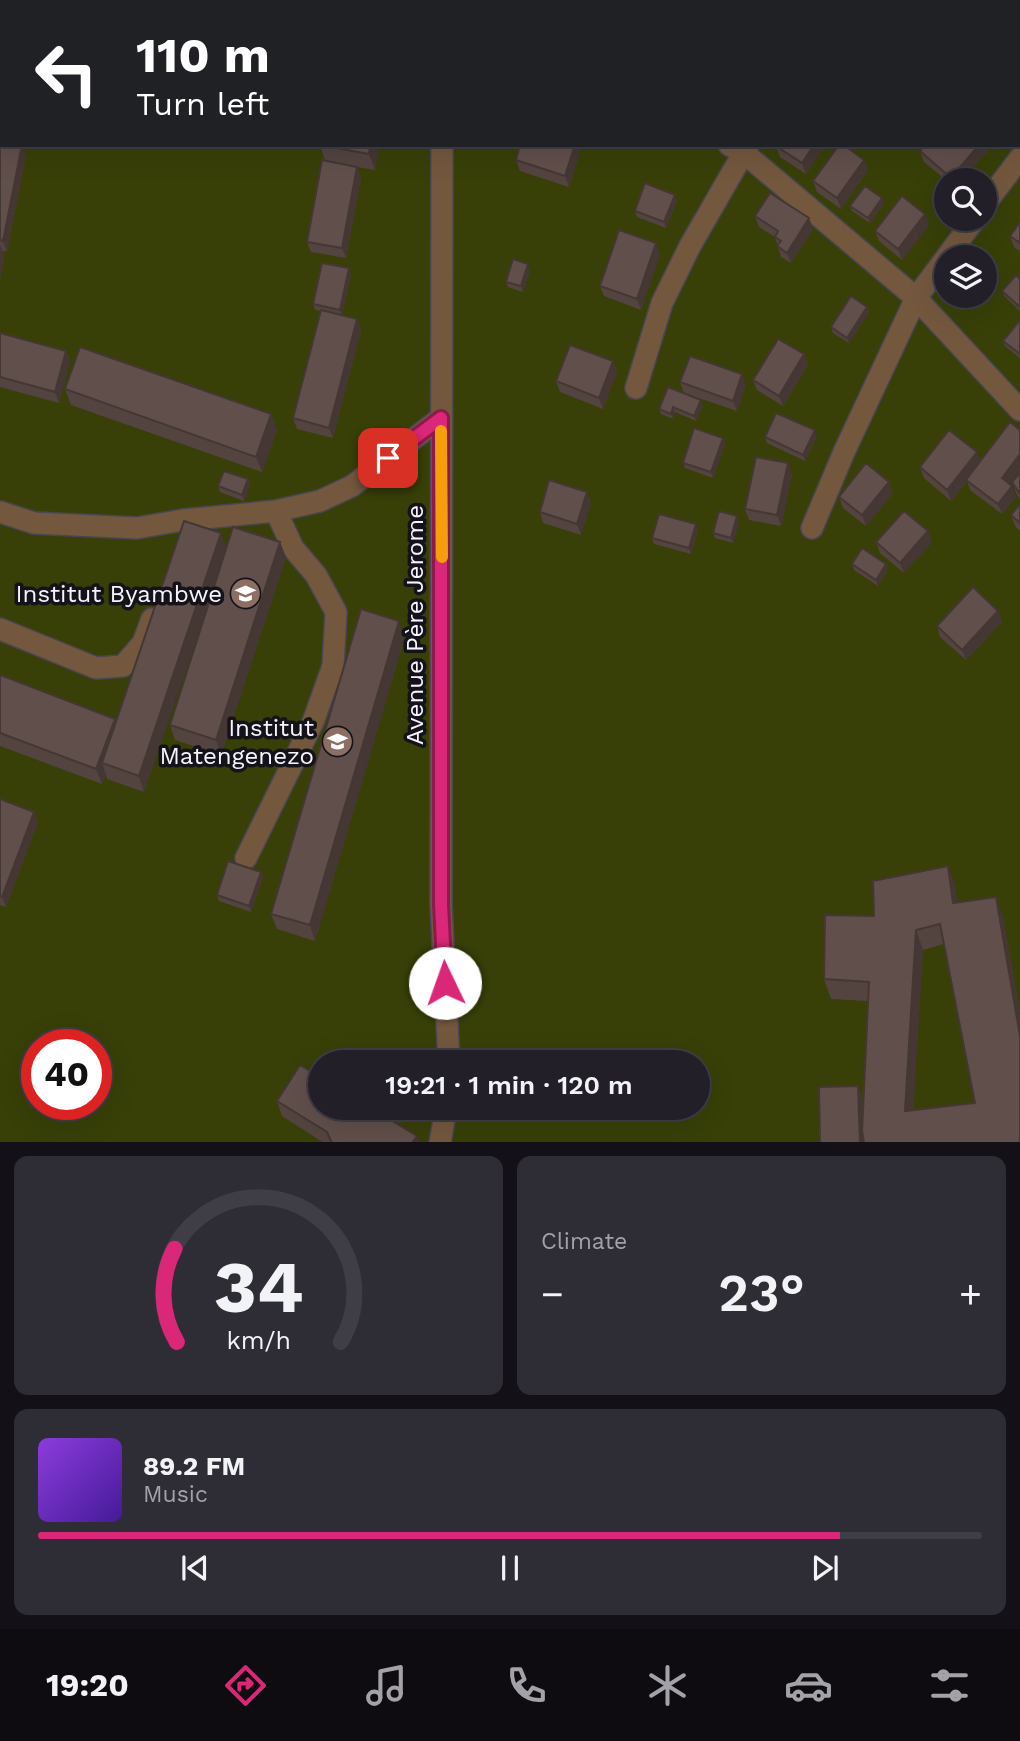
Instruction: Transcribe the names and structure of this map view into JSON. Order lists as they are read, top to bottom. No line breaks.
{"streets":{"street":["Avenue Père Jerome"]},"places":{"school or university":["Institut Byambwe","Institut Matengenezo"]},"page":{"turn":["110 m","Turn left"],"limit":"40","trip":"19:21 · 1 min · 120 m","tile":"Climate","heat":["−","23°","+"],"song":["89.2 FM","Music"],"tabs":"19:20","gauge":["34","km/h"]}}
